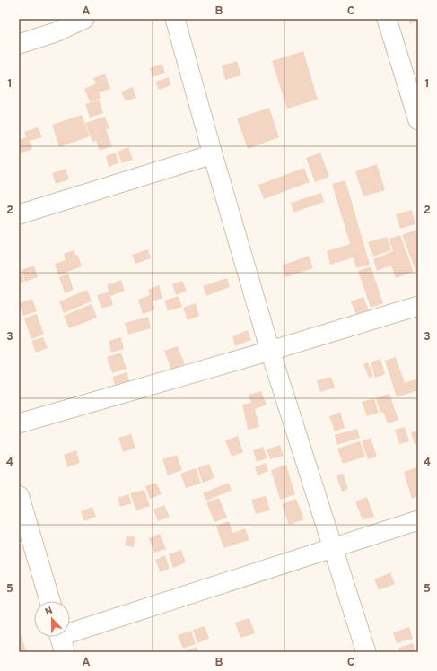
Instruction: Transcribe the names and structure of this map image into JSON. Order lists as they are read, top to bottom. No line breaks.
{"north":"top","grid":{"columns":["A","B","C"],"rows":["1","2","3","4","5"]}}
